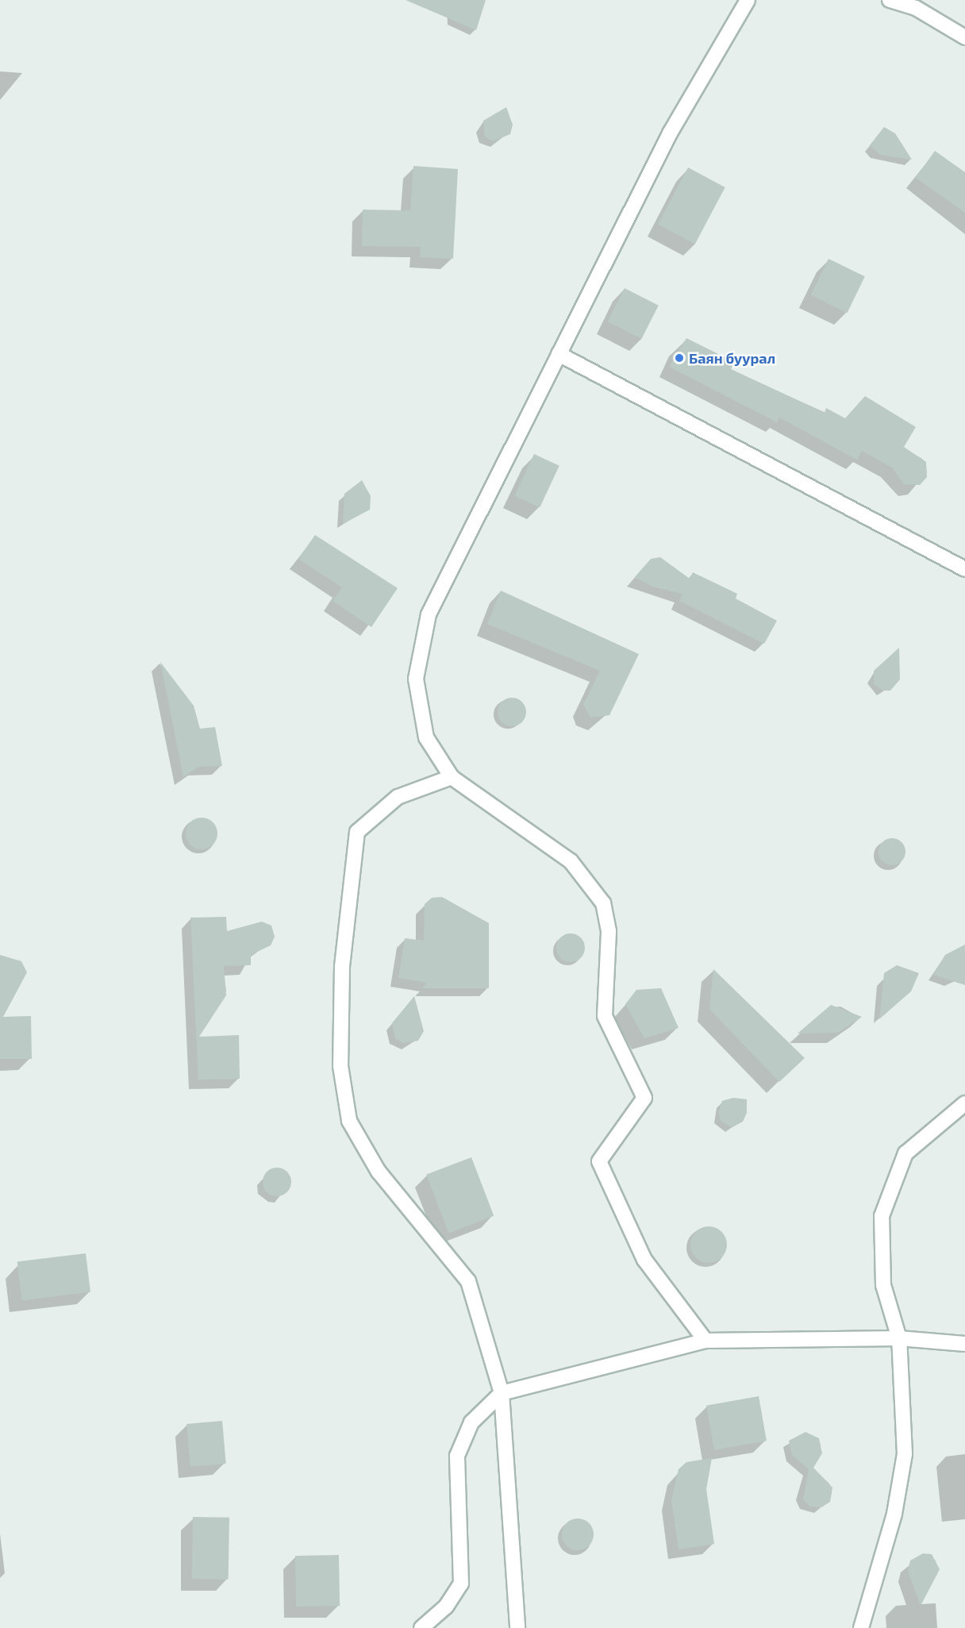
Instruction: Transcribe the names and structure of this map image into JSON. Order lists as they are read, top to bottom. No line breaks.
{"places":["Баян буурал"]}
